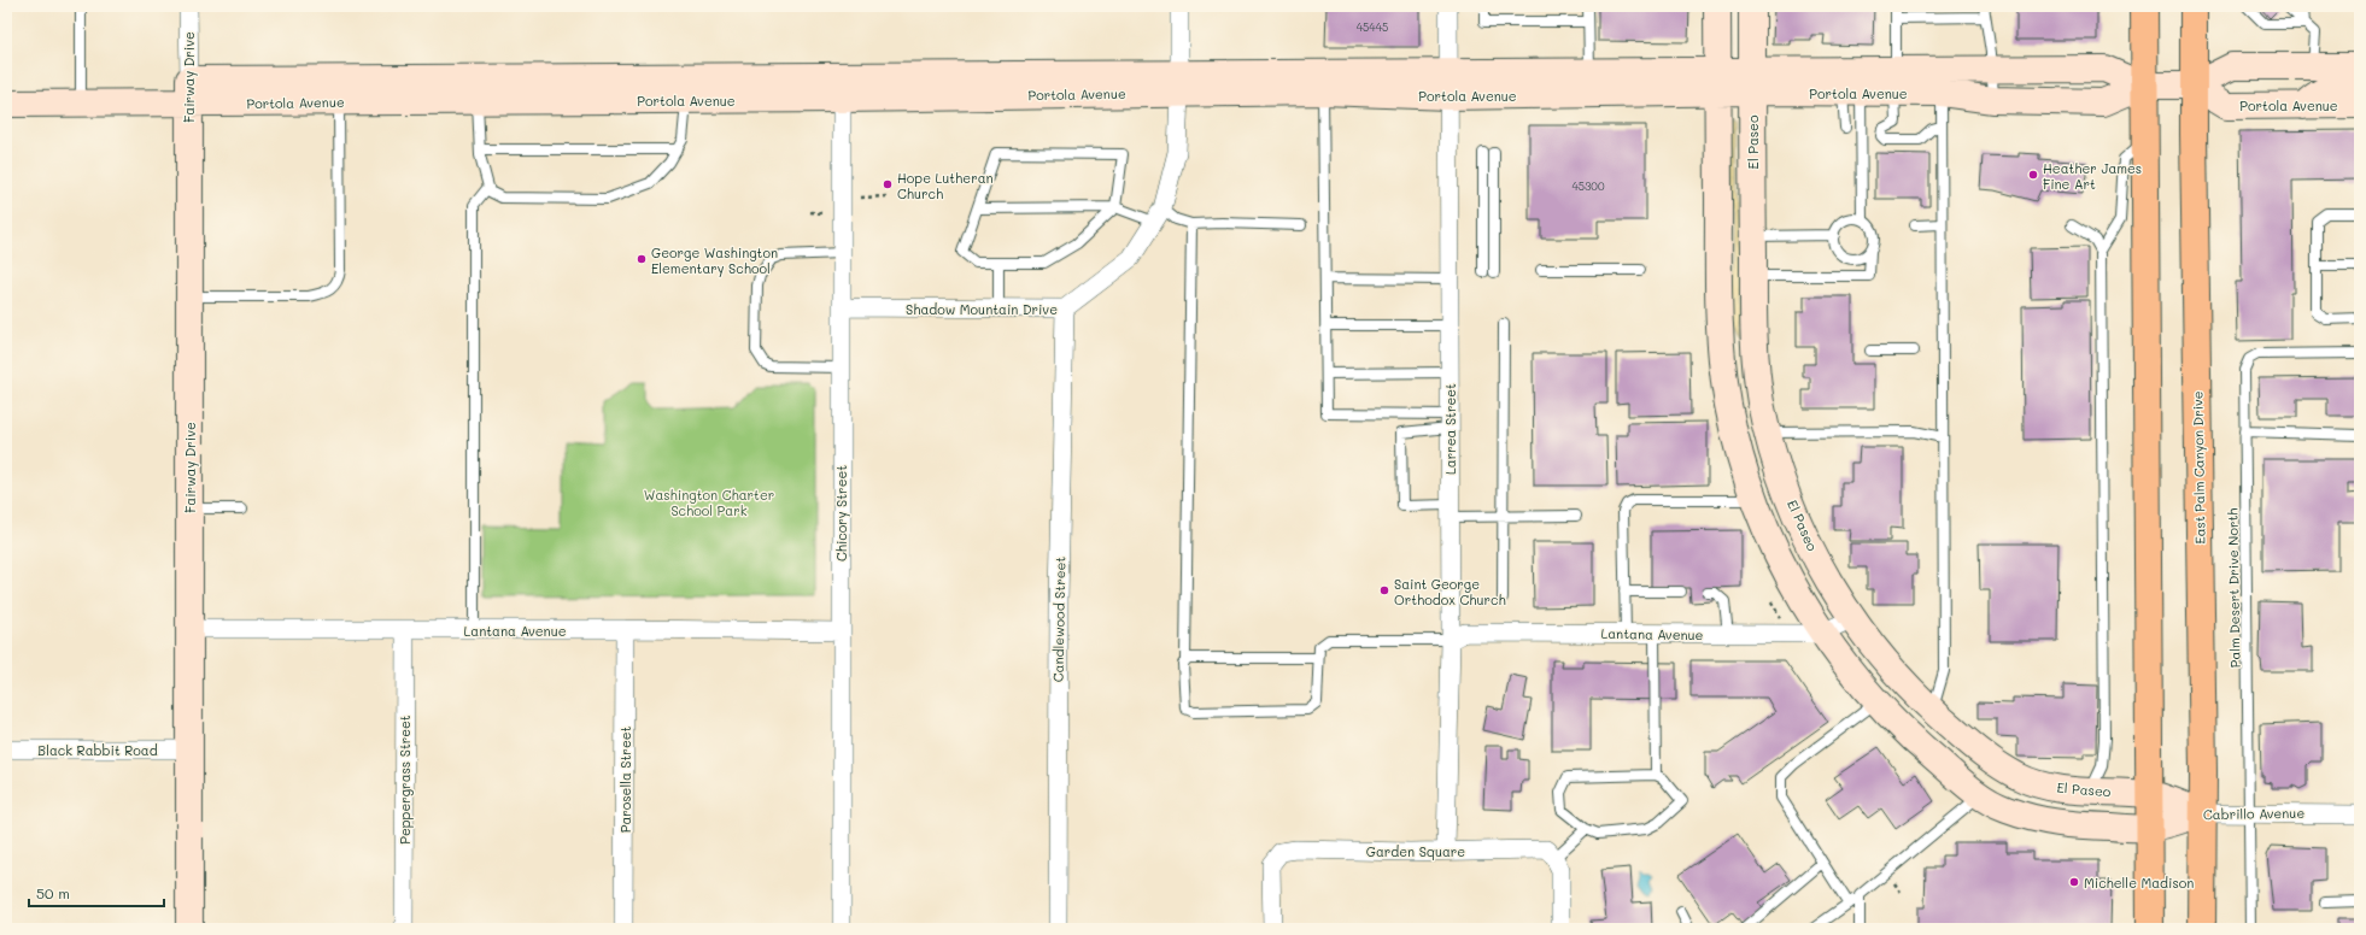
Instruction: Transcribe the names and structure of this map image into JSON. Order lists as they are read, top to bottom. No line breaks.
{"streets":{"main road":["East Palm Canyon Drive"],"street":["Fairway Drive","Portola Avenue","El Paseo","Shadow Mountain Drive","Larrea Street","Chicory Street","Candlewood Street","Lantana Avenue","Black Rabbit Road","Peppergrass Street","Parosella Street","Cabrillo Avenue","Garden Square"],"lane":["Palm Desert Drive North"]},"crossings":[["Fairway Drive","Portola Avenue"],["Fairway Drive","Lantana Avenue"],["Fairway Drive","Black Rabbit Road"],["Portola Avenue","El Paseo"],["Portola Avenue","Shadow Mountain Drive"],["Portola Avenue","Larrea Street"],["Portola Avenue","East Palm Canyon Drive"],["Portola Avenue","Chicory Street"],["El Paseo","East Palm Canyon Drive"],["El Paseo","Lantana Avenue"],["El Paseo","Cabrillo Avenue"],["Shadow Mountain Drive","Chicory Street"],["Shadow Mountain Drive","Candlewood Street"],["Larrea Street","Lantana Avenue"],["Larrea Street","Garden Square"],["East Palm Canyon Drive","Cabrillo Avenue"],["Chicory Street","Lantana Avenue"],["Palm Desert Drive North","Cabrillo Avenue"],["Lantana Avenue","Peppergrass Street"],["Lantana Avenue","Parosella Street"]],"parks":["Washington Charter School Park"],"places":["Heather James Fine Art","Hope Lutheran Church","George Washington Elementary School","Saint George Orthodox Church","Michelle Madison"],"house_numbers":["45445","45300"],"scale_bar":"50 m"}
